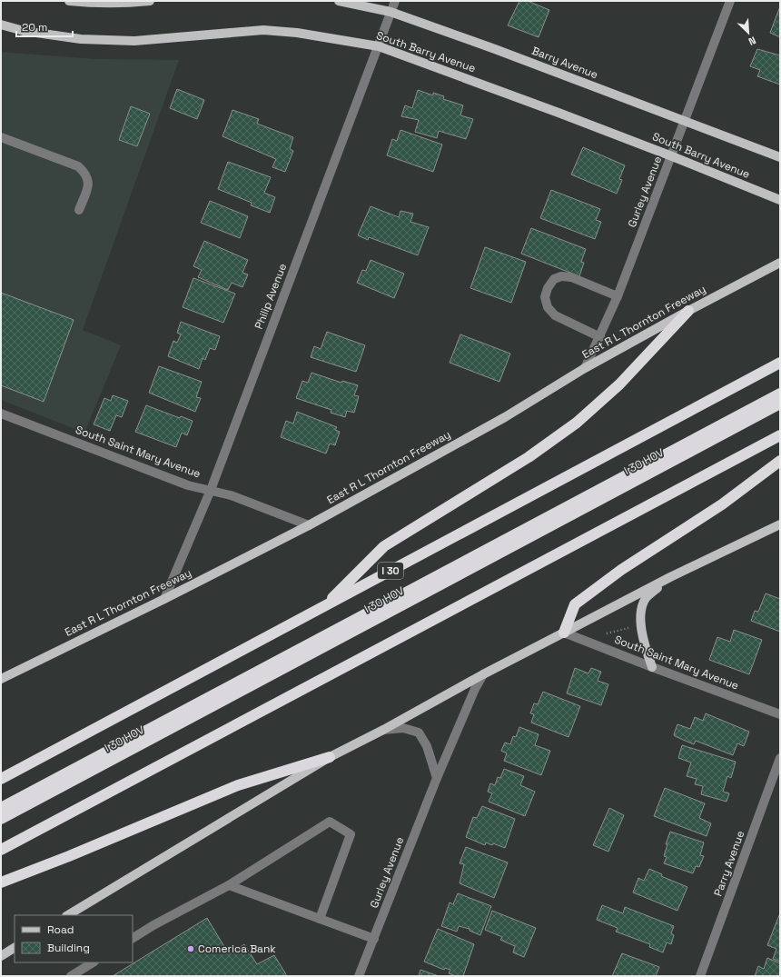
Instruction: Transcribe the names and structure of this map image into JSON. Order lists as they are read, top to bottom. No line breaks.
{"streets":{"highway":["I 30 HOV","I 30"],"main road":["South Barry Avenue","Barry Avenue","East R L Thornton Freeway"],"street":["Gurley Avenue","Philip Avenue","South Saint Mary Avenue","Parry Avenue"]},"crossings":[["South Barry Avenue","Gurley Avenue"],["South Barry Avenue","Philip Avenue"],["Barry Avenue","Gurley Avenue"],["Barry Avenue","Philip Avenue"],["Gurley Avenue","East R L Thornton Freeway"],["Philip Avenue","East R L Thornton Freeway"],["Philip Avenue","South Saint Mary Avenue"],["East R L Thornton Freeway","South Saint Mary Avenue"]],"places":["Comerica Bank"],"legend":["Road","Building"],"scale_bar":"20 m","north":"bottom right"}
